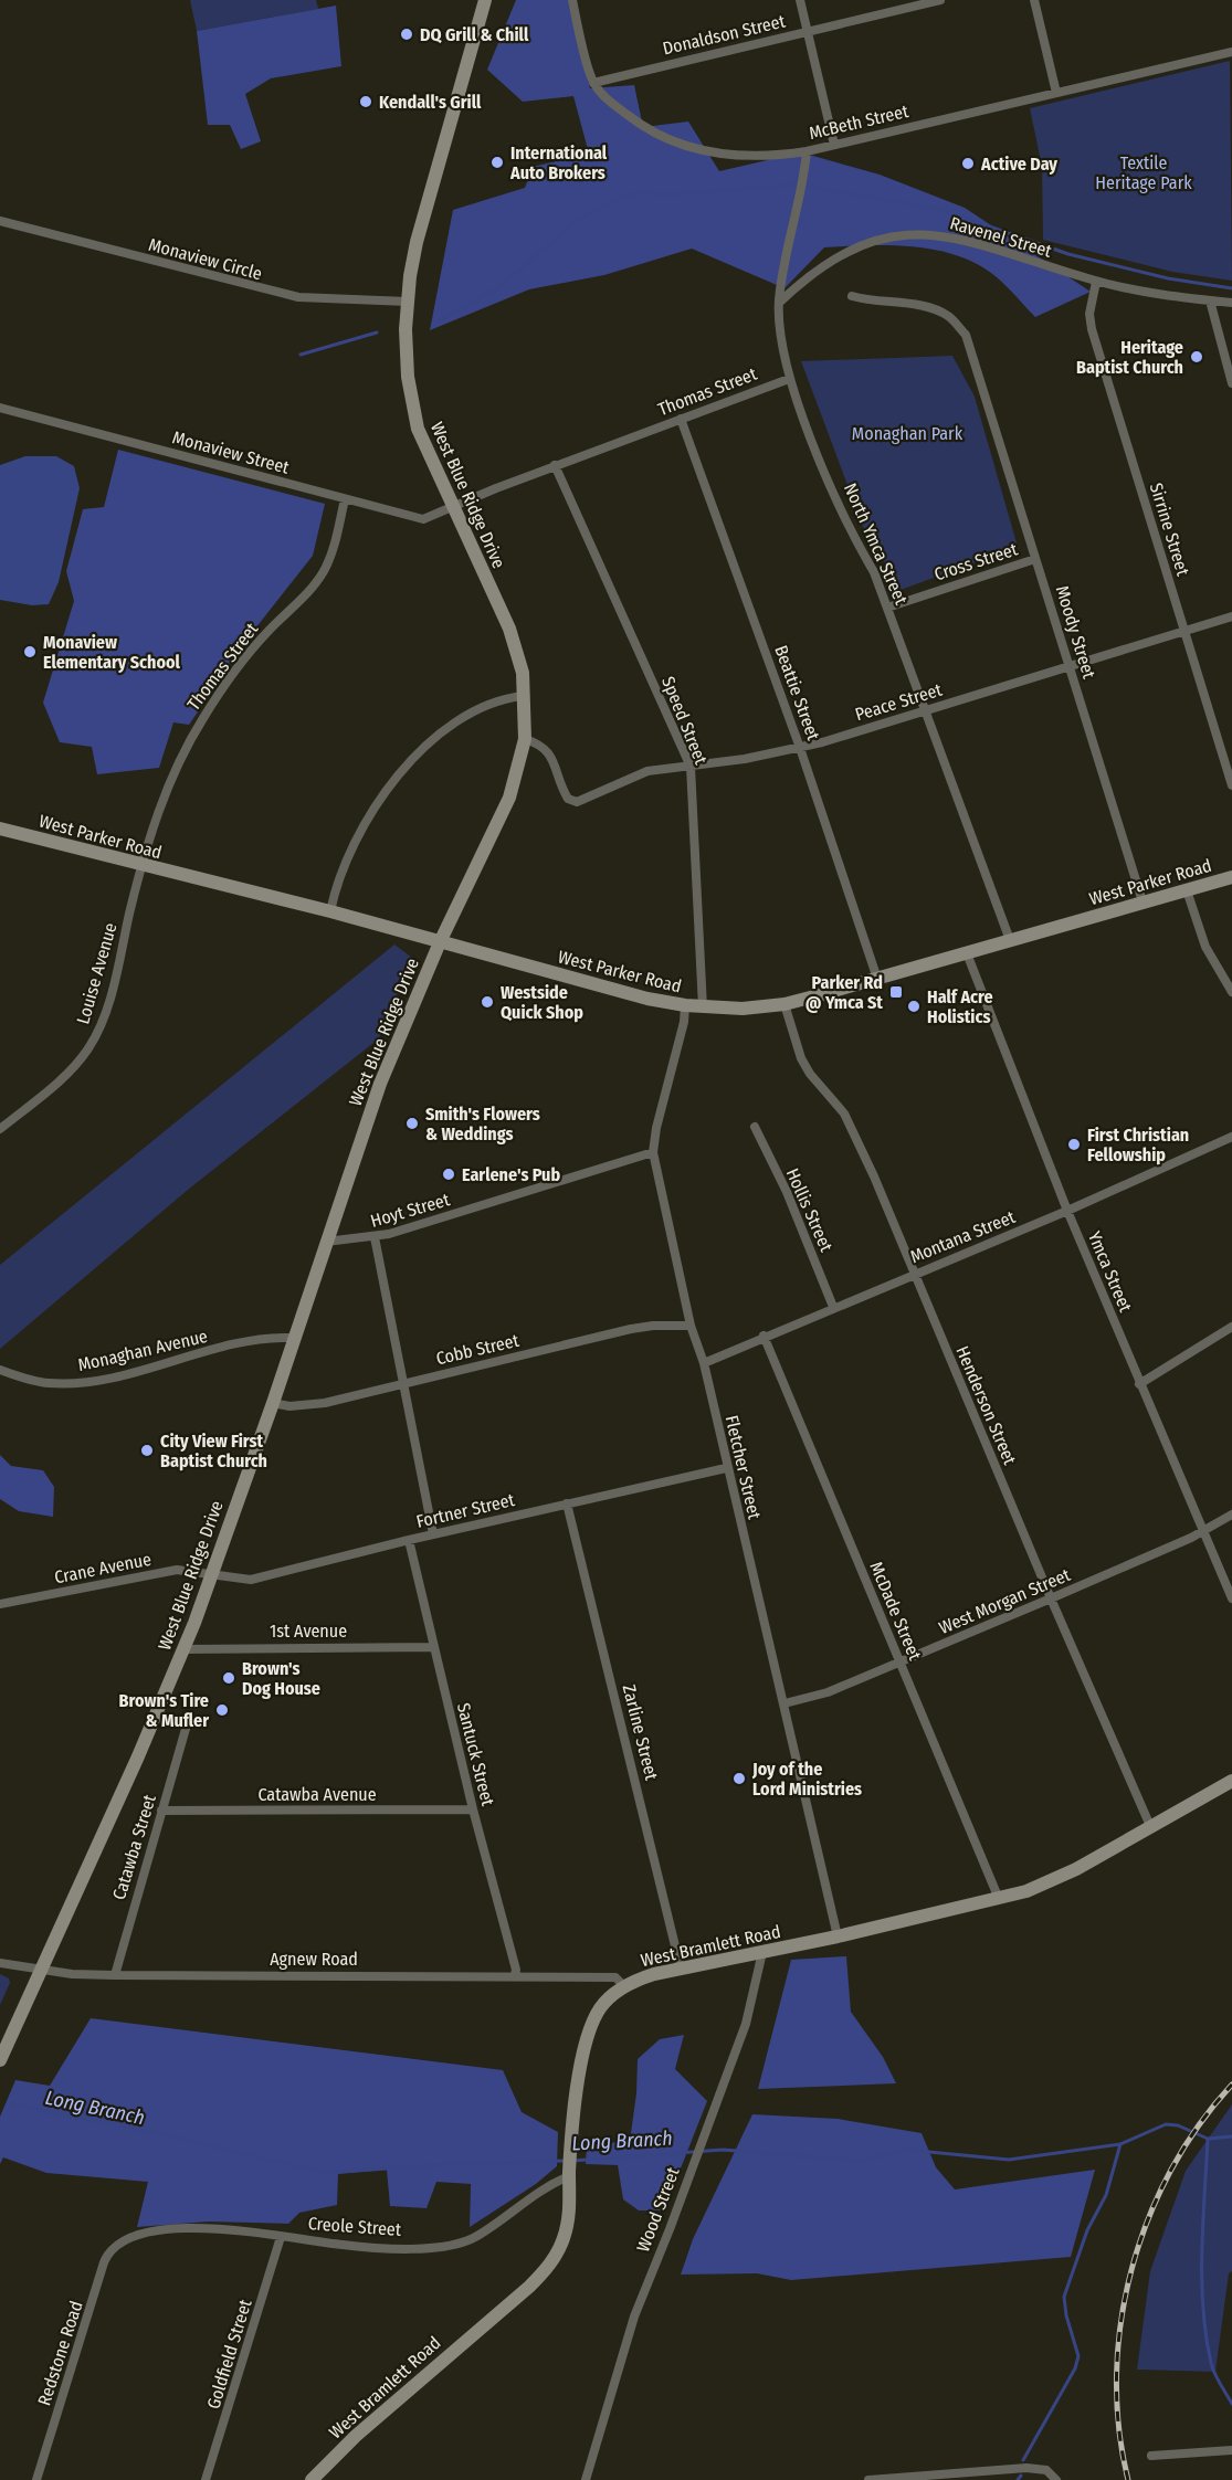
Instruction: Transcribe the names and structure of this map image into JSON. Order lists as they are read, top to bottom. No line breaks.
{"streets":{"street":["Donaldson Street","McBeth Street","Ravenel Street","Monaview Circle","Thomas Street","Monaview Street","West Blue Ridge Drive","Sirrine Street","North Ymca Street","Cross Street","Moody Street","Beattie Street","Peace Street","Speed Street","West Parker Road","Louise Avenue","Hoyt Street","Hollis Street","Montana Street","Ymca Street","Cobb Street","Monaghan Avenue","Henderson Street","Fletcher Street","Fortner Street","Crane Avenue","West Morgan Street","McDade Street","1st Avenue","Zarline Street","Santuck Street","Catawba Avenue","Catawba Street","West Bramlett Road","Agnew Road","Wood Street","Creole Street","Redstone Road","Goldfield Street"]},"crossings":[["Donaldson Street","McBeth Street"],["McBeth Street","North Ymca Street"],["Ravenel Street","Sirrine Street"],["Ravenel Street","North Ymca Street"],["Monaview Circle","West Blue Ridge Drive"],["Thomas Street","Monaview Street"],["Thomas Street","West Blue Ridge Drive"],["Thomas Street","North Ymca Street"],["Thomas Street","Beattie Street"],["Thomas Street","Speed Street"],["Thomas Street","West Parker Road"],["Thomas Street","Louise Avenue"],["Monaview Street","West Blue Ridge Drive"],["West Blue Ridge Drive","Peace Street"],["West Blue Ridge Drive","West Parker Road"],["West Blue Ridge Drive","Hoyt Street"],["West Blue Ridge Drive","Cobb Street"],["West Blue Ridge Drive","Monaghan Avenue"],["West Blue Ridge Drive","Fortner Street"],["West Blue Ridge Drive","Crane Avenue"],["West Blue Ridge Drive","1st Avenue"],["West Blue Ridge Drive","Agnew Road"],["Sirrine Street","Peace Street"],["North Ymca Street","Cross Street"],["North Ymca Street","Peace Street"],["North Ymca Street","West Parker Road"],["Cross Street","Moody Street"],["Moody Street","Peace Street"],["Moody Street","West Parker Road"],["Beattie Street","Peace Street"],["Beattie Street","West Parker Road"],["Peace Street","Speed Street"],["Speed Street","West Parker Road"],["West Parker Road","Louise Avenue"],["West Parker Road","Ymca Street"],["West Parker Road","Henderson Street"],["West Parker Road","Fletcher Street"],["Hoyt Street","Fletcher Street"],["Hollis Street","Montana Street"],["Montana Street","Ymca Street"],["Montana Street","Henderson Street"],["Montana Street","Fletcher Street"],["Montana Street","McDade Street"],["Ymca Street","West Morgan Street"],["Cobb Street","Fletcher Street"],["Henderson Street","West Morgan Street"],["Henderson Street","West Bramlett Road"],["Fletcher Street","Fortner Street"],["Fletcher Street","West Morgan Street"],["Fletcher Street","West Bramlett Road"],["Fortner Street","Crane Avenue"],["Fortner Street","Zarline Street"],["Fortner Street","Santuck Street"],["West Morgan Street","McDade Street"],["McDade Street","West Bramlett Road"],["1st Avenue","Santuck Street"],["Zarline Street","West Bramlett Road"],["Santuck Street","Catawba Avenue"],["Santuck Street","Agnew Road"],["Catawba Avenue","Catawba Street"],["Catawba Street","Agnew Road"],["West Bramlett Road","Agnew Road"],["West Bramlett Road","Wood Street"],["West Bramlett Road","Creole Street"],["Creole Street","Redstone Road"],["Creole Street","Goldfield Street"]],"water":["Long Branch"],"parks":["Textile Heritage Park","Monaghan Park"],"places":{"other":["DQ Grill & Chill","Kendall's Grill","International Auto Brokers","Active Day","Heritage Baptist Church","Monaview Elementary School","Westside Quick Shop","Half Acre Holistics","Smith's Flowers & Weddings","First Christian Fellowship","Earlene's Pub","City View First Baptist Church","Brown's Dog House","Brown's Tire & Mufler","Joy of the Lord Ministries"],"transit":["Parker Rd @ Ymca St"]}}
